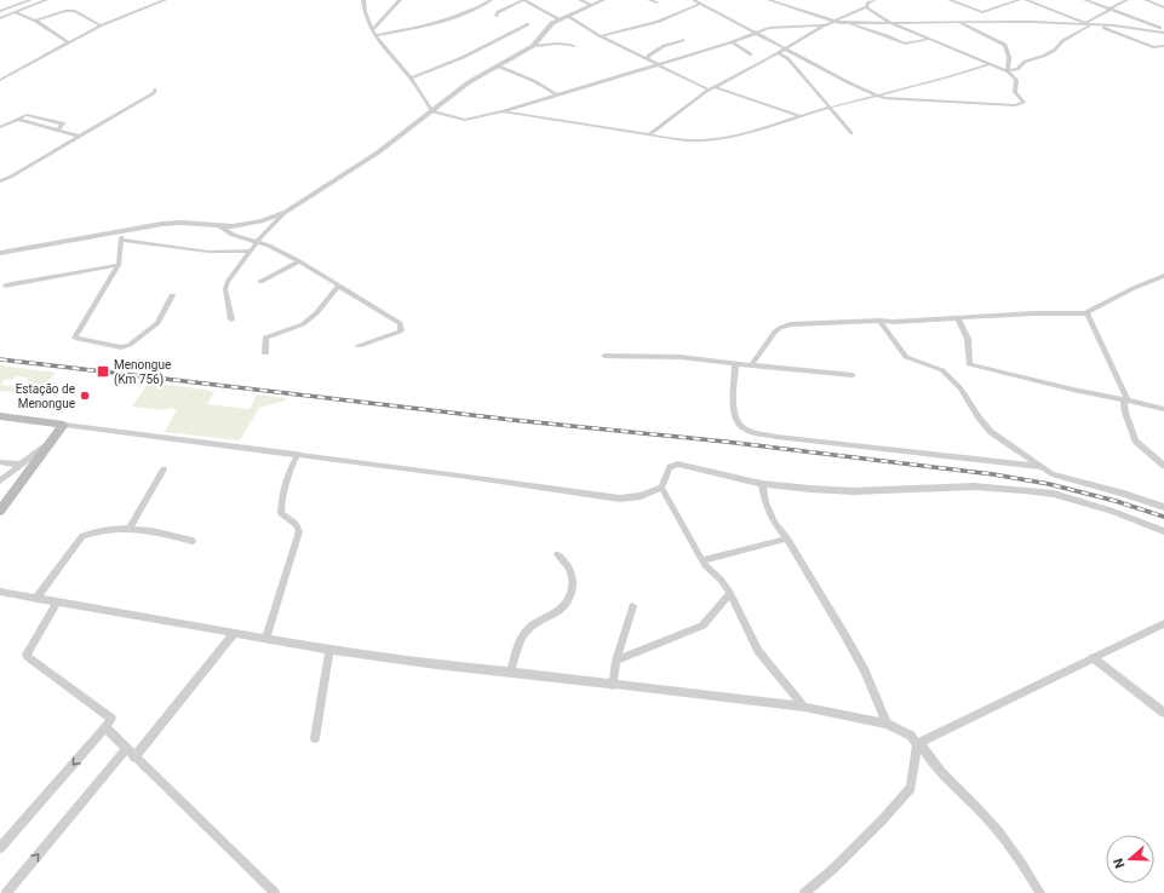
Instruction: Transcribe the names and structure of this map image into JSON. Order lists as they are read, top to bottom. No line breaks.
{"places":{"transit":["Menongue (Km 756)"],"other":["Estação de Menongue"]},"north":"left"}
